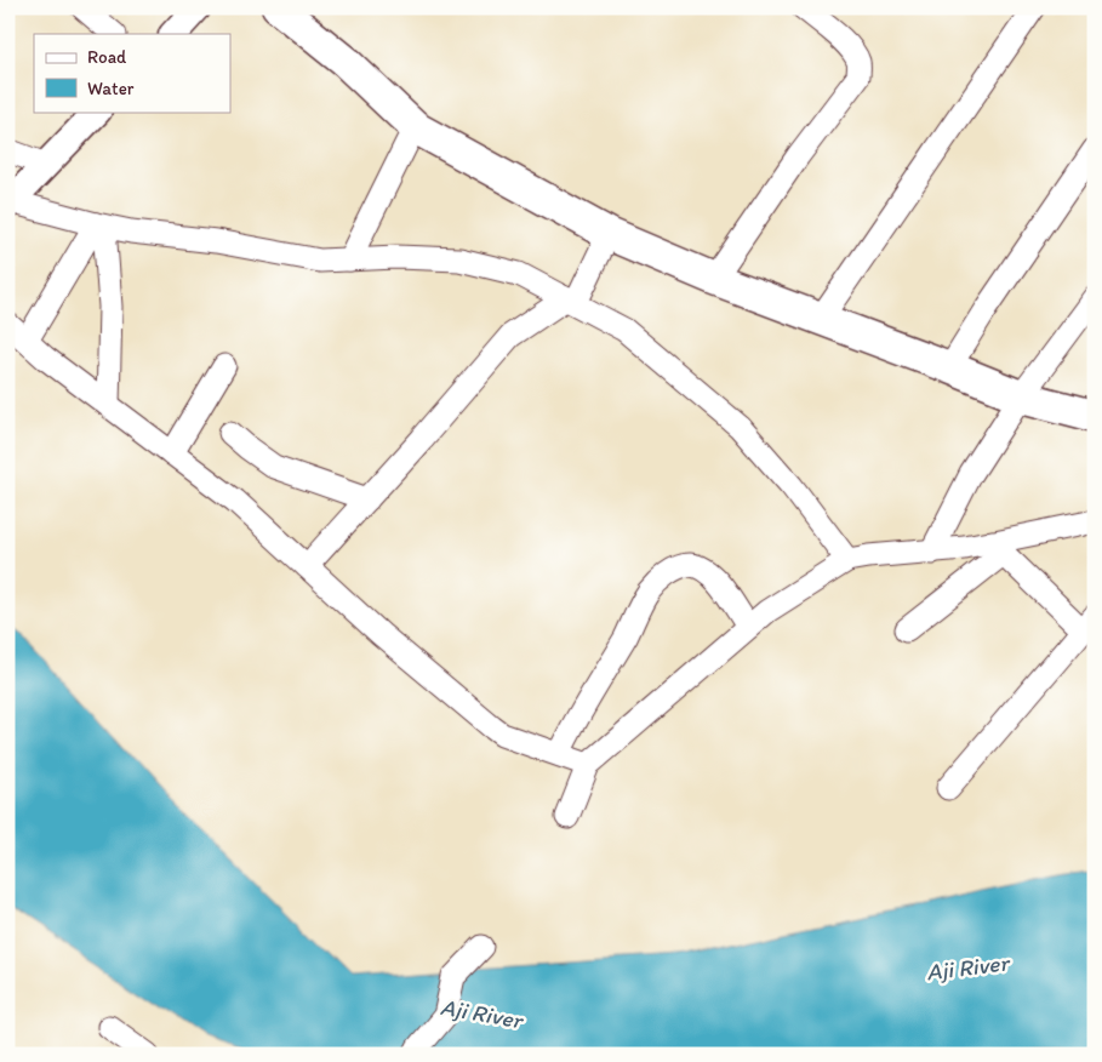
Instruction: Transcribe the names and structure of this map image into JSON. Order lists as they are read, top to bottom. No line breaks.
{"water":["Aji River"],"legend":["Road","Water"]}
